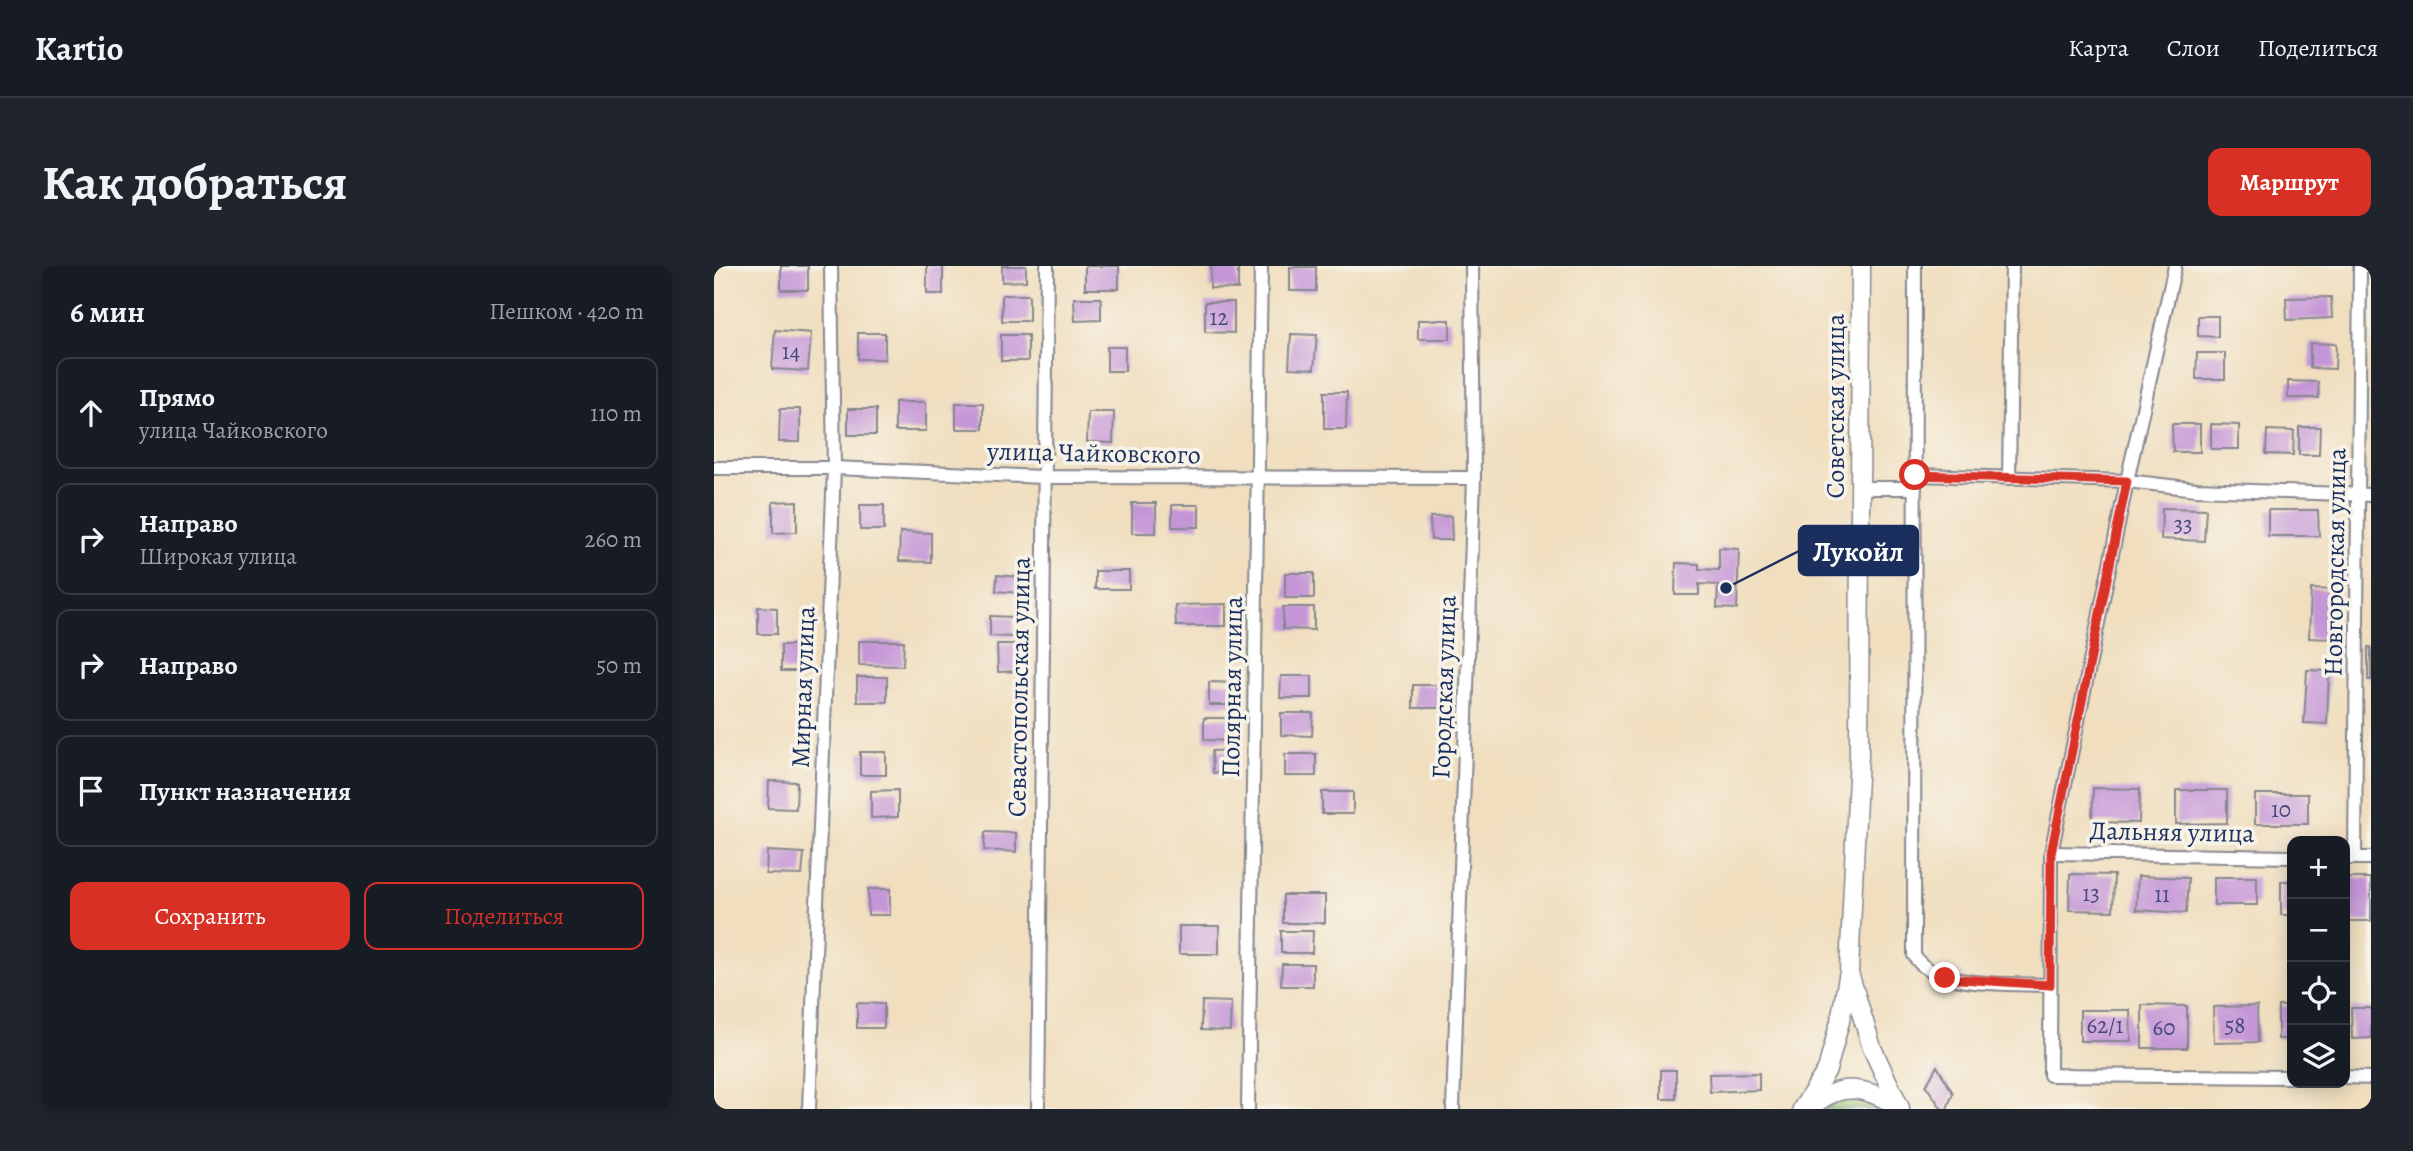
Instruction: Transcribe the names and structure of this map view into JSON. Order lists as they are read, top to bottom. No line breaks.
{"streets":{"main road":["Советская улица"],"street":["улица Чайковского","Новгородская улица","Мирная улица","Севастопольская улица","Полярная улица","Городская улица","Дальняя улица"]},"crossings":[["улица Чайковского","Мирная улица"],["улица Чайковского","Севастопольская улица"],["улица Чайковского","Полярная улица"],["улица Чайковского","Городская улица"]],"places":["Лукойл"],"house_numbers":["12","14","33","10","13","11","62/1","58","60"],"page":{"header":"Kartio","nav":["Карта","Слои","Поделиться"],"buttons":["Маршрут",["Сохранить","Поделиться"]],"title":"Как добраться","heading":["6 мин","Пешком · 420 m"],"list":[["Прямо","улица Чайковского","110 m"],["Направо","Широкая улица","260 m"],["Направо","50 m"],"Пункт назначения"],"map_buttons":["+","−"]}}
